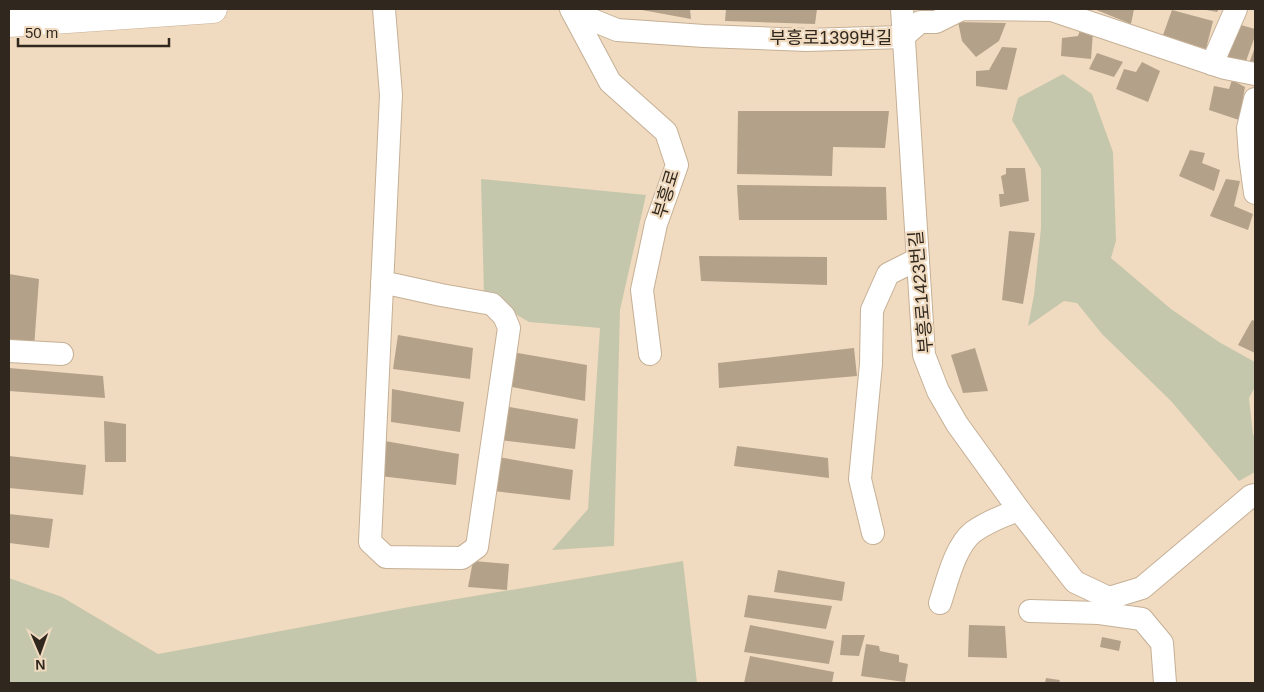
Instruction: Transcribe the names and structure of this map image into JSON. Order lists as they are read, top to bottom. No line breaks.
{"streets":{"street":["부흥로1399번길","부흥로","부흥로1423번길"]},"crossings":[["부흥로1399번길","부흥로"],["부흥로1399번길","부흥로1423번길"]],"scale_bar":"50 m","north":"bottom"}
